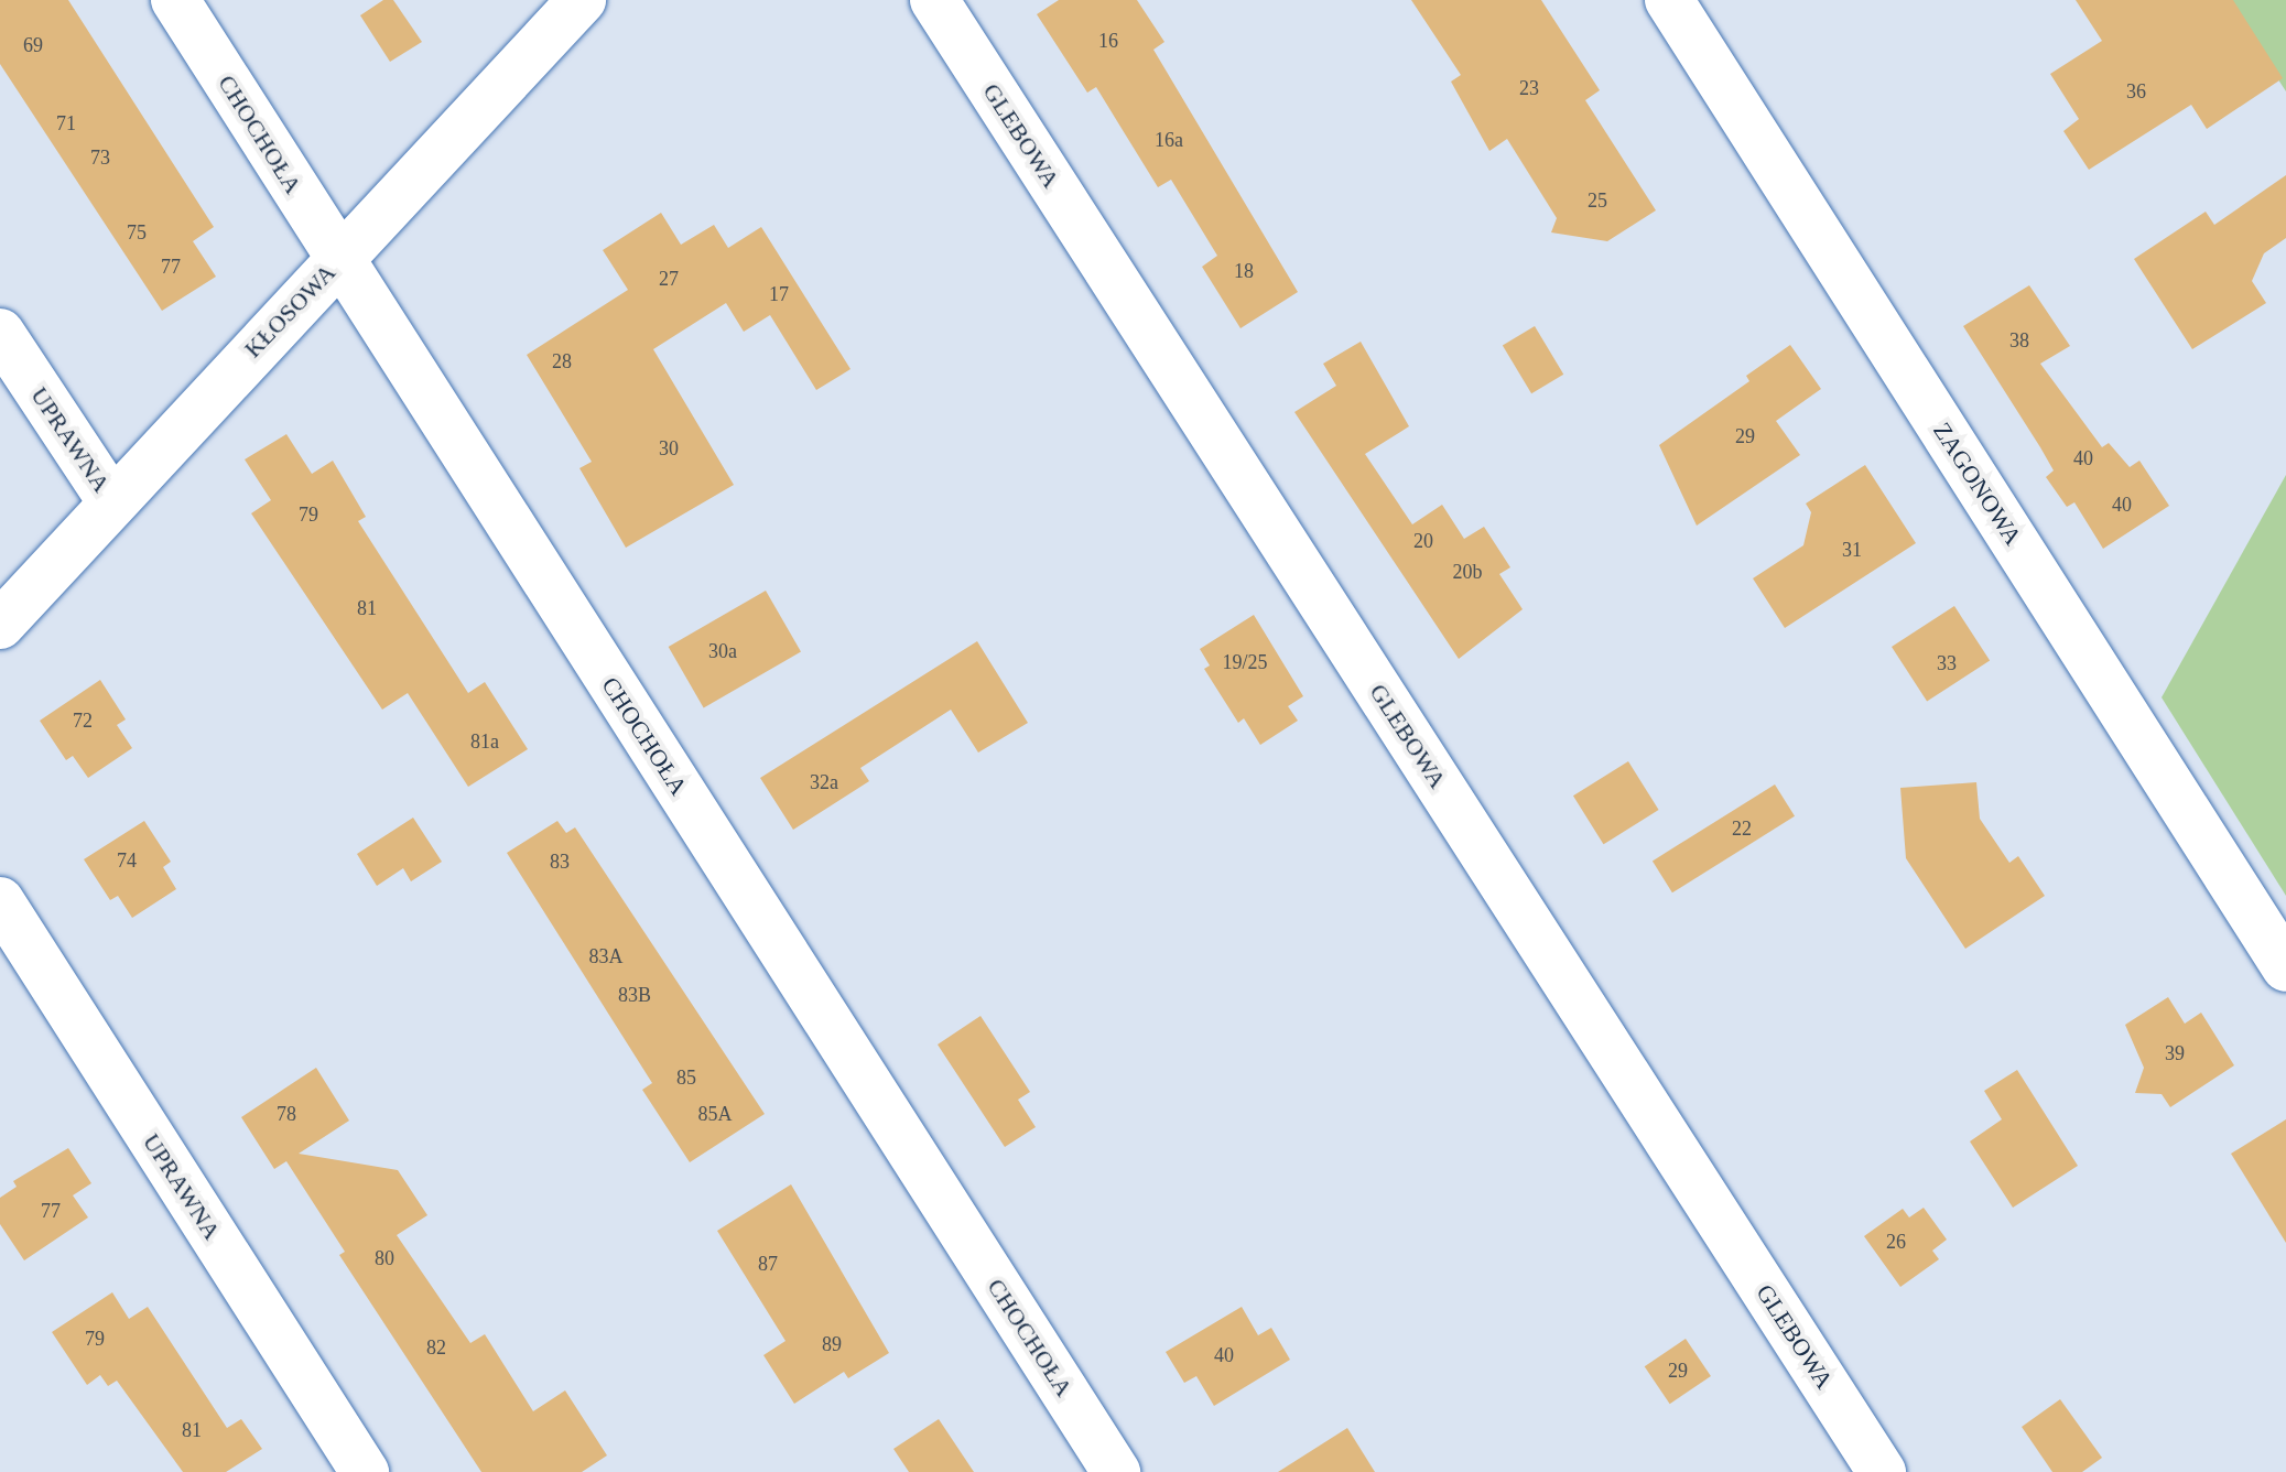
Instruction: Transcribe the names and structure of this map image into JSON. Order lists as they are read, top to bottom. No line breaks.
{"streets":{"street":["CHOCHOŁA","GLEBOWA","KŁOSOWA","UPRAWNA","ZAGONOWA"]},"crossings":[["CHOCHOŁA","KŁOSOWA"],["KŁOSOWA","UPRAWNA"]],"house_numbers":["16","69","23","36","71","16a","73","25","75","77","18","27","17","38","28","29","30","40","40","79","20","31","20b","81","30a","19/25","33","72","81a","32a","22","74","83","83A","83B","39","85","78","85A","77","26","80","87","79","89","82","40","29","81"]}
